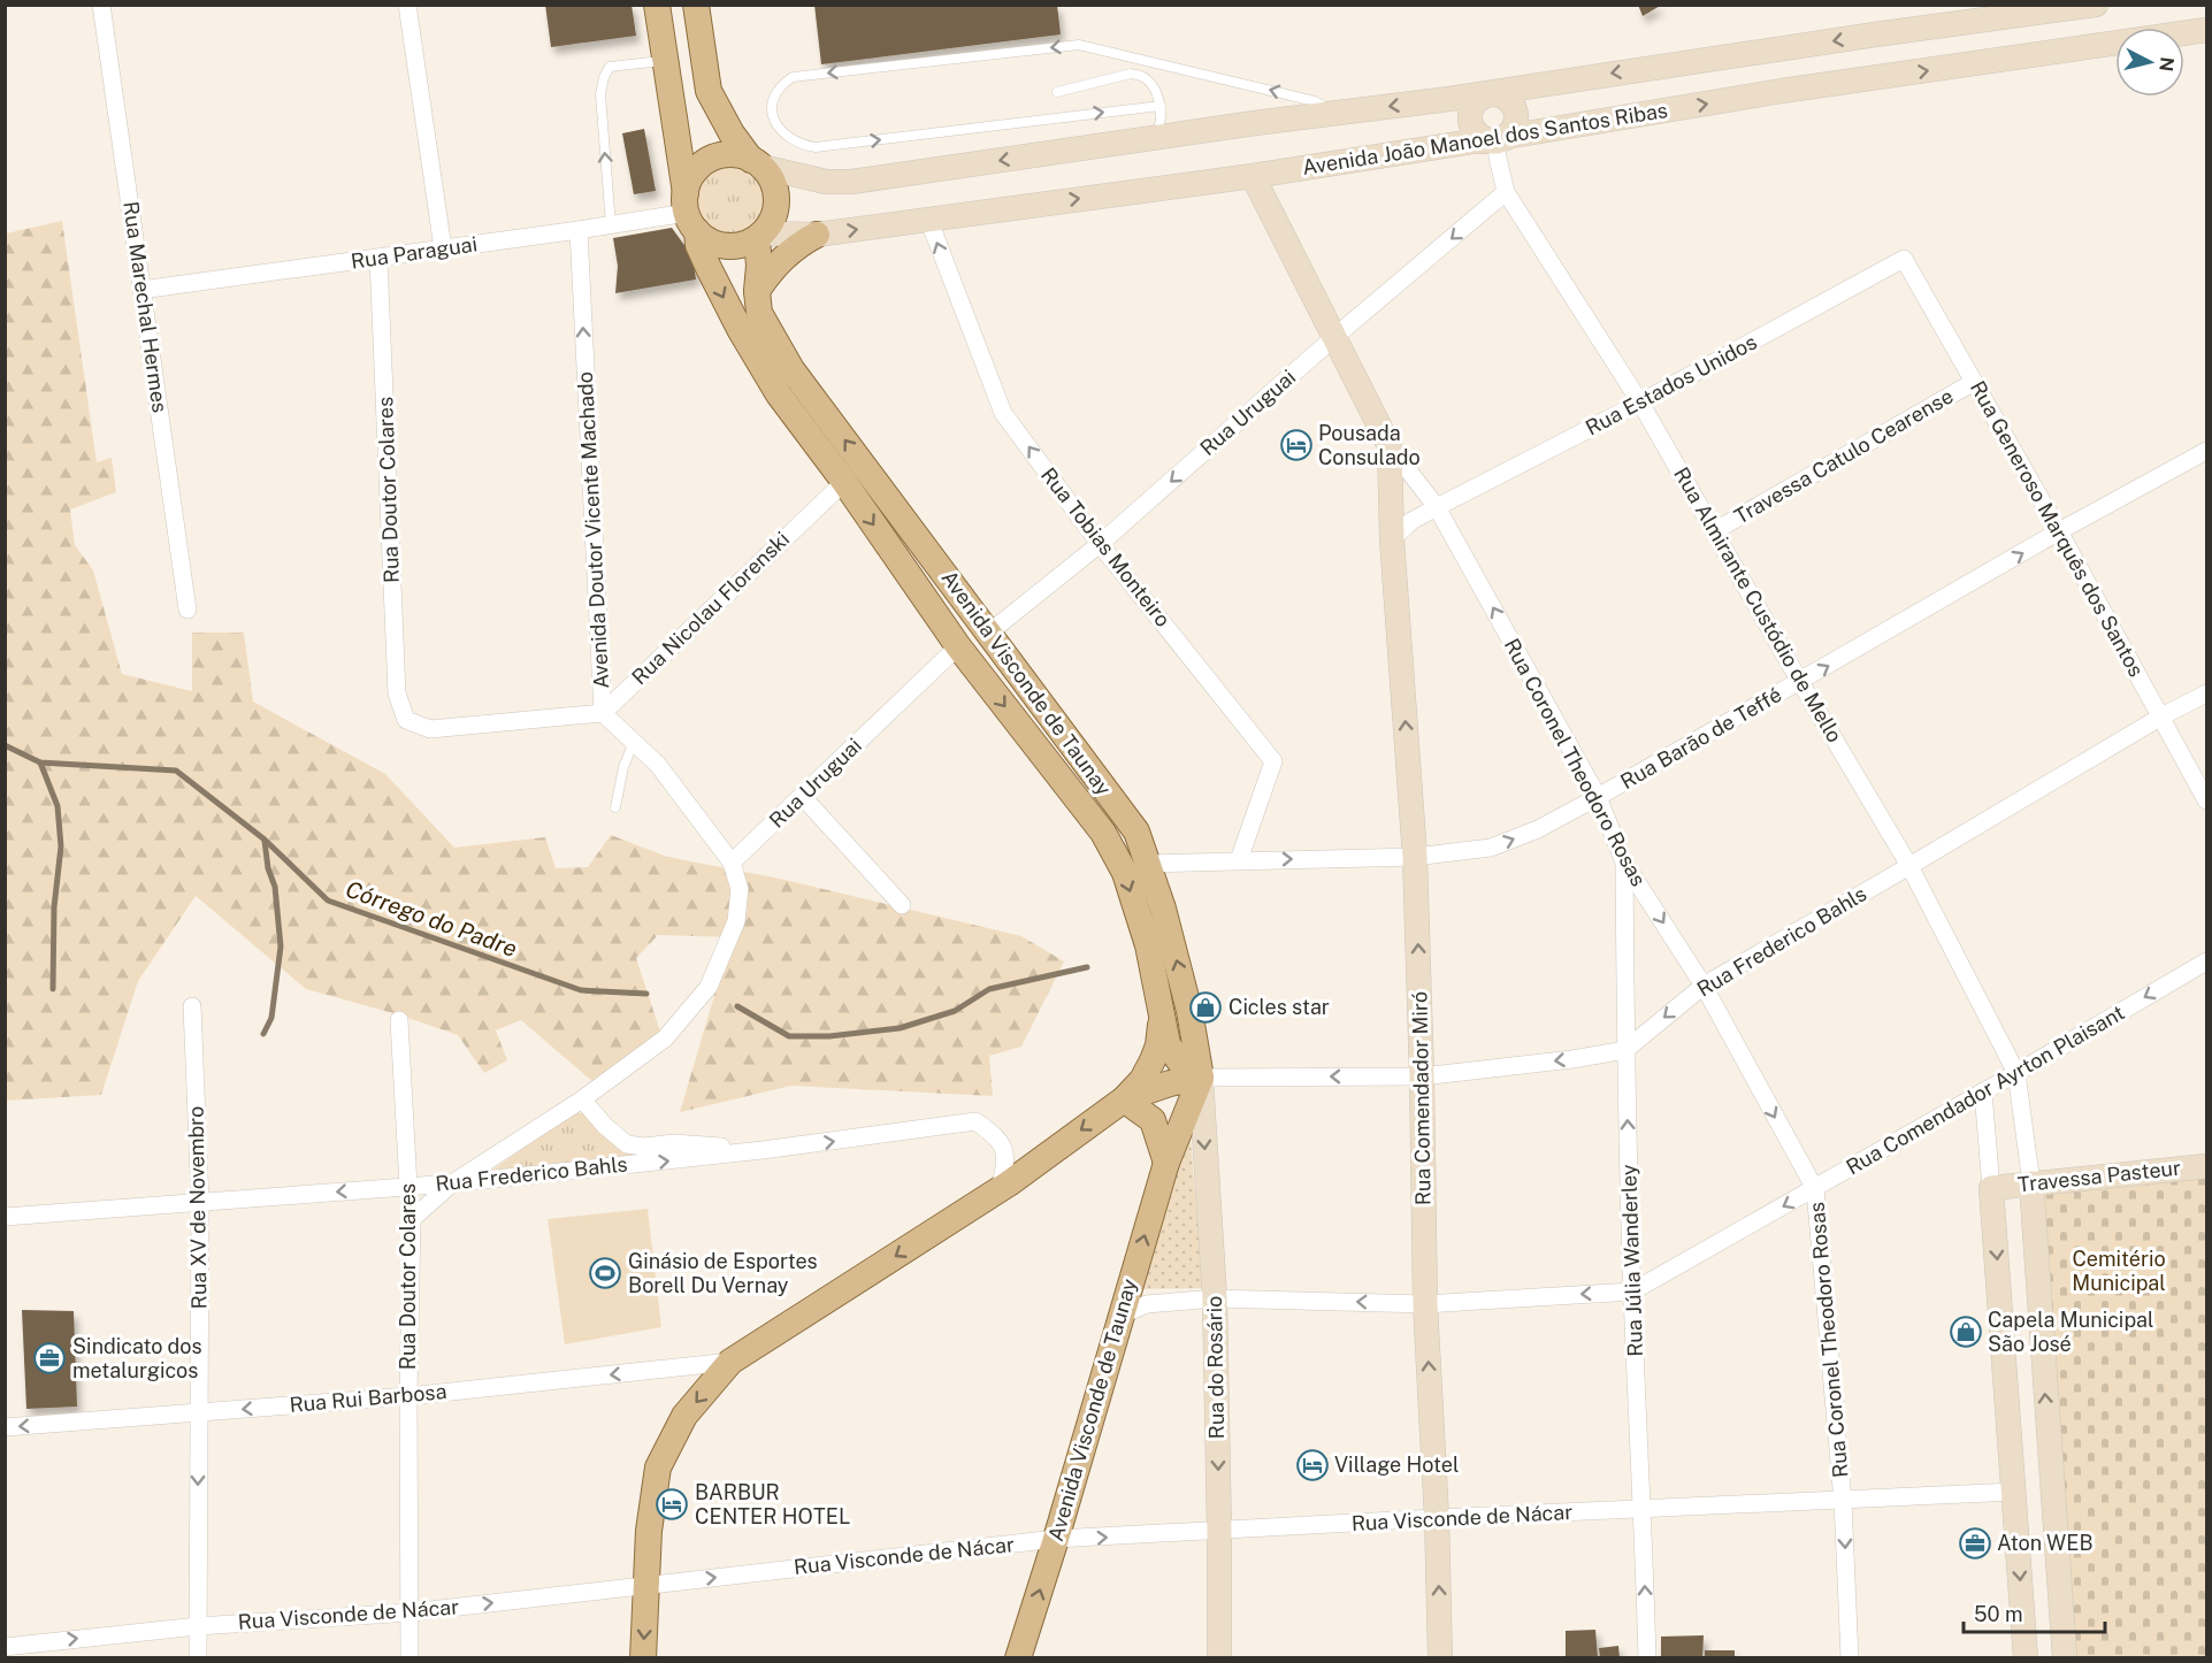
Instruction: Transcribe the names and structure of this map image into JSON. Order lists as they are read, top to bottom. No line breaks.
{"streets":{"main road":["Avenida João Manoel dos Santos Ribas","Avenida Visconde de Taunay","Rua Coronel Theodoro Rosas","Rua Comendador Miró","Travessa Pasteur","Rua do Rosário"],"street":["Rua Paraguai","Rua Marechal Hermes","Rua Estados Unidos","Rua Uruguai","Travessa Catulo Cearense","Rua Doutor Colares","Rua Generoso Marquês dos Santos","Avenida Doutor Vicente Machado","Rua Tobias Monteiro","Rua Almirante Custódio de Mello","Rua Nicolau Florenski","Rua Barão de Teffé","Rua Frederico Bahls","Rua Comendador Ayrton Plaisant","Rua XV de Novembro","Rua Júlia Wanderley","Rua Rui Barbosa","Rua Visconde de Nácar"]},"crossings":[["Avenida João Manoel dos Santos Ribas","Rua Paraguai"],["Avenida João Manoel dos Santos Ribas","Rua Tobias Monteiro"],["Avenida João Manoel dos Santos Ribas","Rua Almirante Custódio de Mello"],["Avenida João Manoel dos Santos Ribas","Avenida Visconde de Taunay"],["Avenida João Manoel dos Santos Ribas","Rua Coronel Theodoro Rosas"],["Rua Paraguai","Rua Marechal Hermes"],["Rua Paraguai","Rua Doutor Colares"],["Rua Paraguai","Avenida Doutor Vicente Machado"],["Rua Paraguai","Avenida Visconde de Taunay"],["Rua Estados Unidos","Rua Generoso Marquês dos Santos"],["Rua Estados Unidos","Rua Almirante Custódio de Mello"],["Rua Estados Unidos","Rua Coronel Theodoro Rosas"],["Rua Uruguai","Avenida Doutor Vicente Machado"],["Rua Uruguai","Rua Tobias Monteiro"],["Rua Uruguai","Rua Almirante Custódio de Mello"],["Rua Uruguai","Avenida Visconde de Taunay"],["Rua Uruguai","Rua Coronel Theodoro Rosas"],["Travessa Catulo Cearense","Rua Generoso Marquês dos Santos"],["Travessa Catulo Cearense","Rua Almirante Custódio de Mello"],["Rua Doutor Colares","Avenida Doutor Vicente Machado"],["Rua Doutor Colares","Rua Nicolau Florenski"],["Rua Doutor Colares","Rua Frederico Bahls"],["Rua Doutor Colares","Rua Rui Barbosa"],["Rua Doutor Colares","Rua Visconde de Nácar"],["Rua Generoso Marquês dos Santos","Rua Barão de Teffé"],["Rua Generoso Marquês dos Santos","Rua Frederico Bahls"],["Avenida Doutor Vicente Machado","Rua Nicolau Florenski"],["Avenida Doutor Vicente Machado","Rua Frederico Bahls"],["Rua Tobias Monteiro","Rua Barão de Teffé"],["Rua Almirante Custódio de Mello","Rua Barão de Teffé"],["Rua Almirante Custódio de Mello","Rua Frederico Bahls"],["Rua Almirante Custódio de Mello","Rua Comendador Ayrton Plaisant"],["Rua Almirante Custódio de Mello","Travessa Pasteur"],["Rua Nicolau Florenski","Avenida Visconde de Taunay"],["Avenida Visconde de Taunay","Rua Barão de Teffé"],["Avenida Visconde de Taunay","Rua Comendador Ayrton Plaisant"],["Avenida Visconde de Taunay","Rua do Rosário"],["Avenida Visconde de Taunay","Rua Visconde de Nácar"],["Rua Barão de Teffé","Rua Coronel Theodoro Rosas"],["Rua Barão de Teffé","Rua Comendador Miró"],["Rua Coronel Theodoro Rosas","Rua Frederico Bahls"],["Rua Coronel Theodoro Rosas","Rua Comendador Ayrton Plaisant"],["Rua Coronel Theodoro Rosas","Rua Comendador Miró"],["Rua Coronel Theodoro Rosas","Rua Júlia Wanderley"],["Rua Coronel Theodoro Rosas","Rua Visconde de Nácar"],["Rua Frederico Bahls","Rua XV de Novembro"],["Rua Frederico Bahls","Rua Júlia Wanderley"],["Rua Comendador Ayrton Plaisant","Rua Comendador Miró"],["Rua Comendador Ayrton Plaisant","Rua Júlia Wanderley"],["Rua Comendador Ayrton Plaisant","Rua do Rosário"],["Rua Comendador Miró","Rua Visconde de Nácar"],["Rua XV de Novembro","Rua Rui Barbosa"],["Rua XV de Novembro","Rua Visconde de Nácar"],["Rua Júlia Wanderley","Rua Visconde de Nácar"],["Rua do Rosário","Rua Visconde de Nácar"]],"one_way":["Rua Uruguai","Avenida Doutor Vicente Machado","Rua Tobias Monteiro","Rua Barão de Teffé","Rua Comendador Ayrton Plaisant","Rua Comendador Miró","Rua Júlia Wanderley","Rua do Rosário","Rua Rui Barbosa","Rua Visconde de Nácar"],"water":["Córrego do Padre"],"parks":["Cemitério Municipal"],"places":{"hotel":["Pousada Consulado","Village Hotel","BARBUR CENTER HOTEL"],"shop":["Cicles star","Capela Municipal São José"],"sports":["Ginásio de Esportes Borell Du Vernay"],"office":["Sindicato dos metalurgicos","Aton WEB"]},"scale_bar":"50 m","north":"right"}
